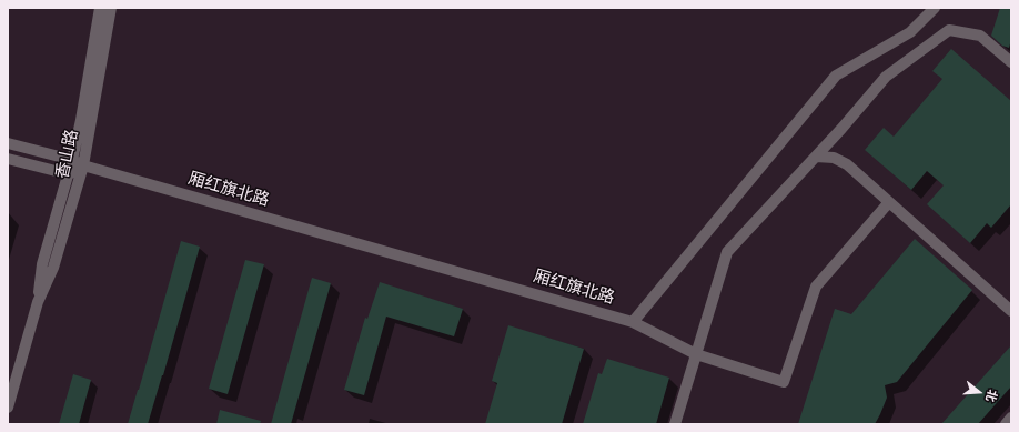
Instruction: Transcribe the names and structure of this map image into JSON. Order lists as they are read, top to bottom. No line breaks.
{"streets":{"street":["香山路","厢红旗北路"]},"crossings":[["香山路","厢红旗北路"]],"north":"right"}
